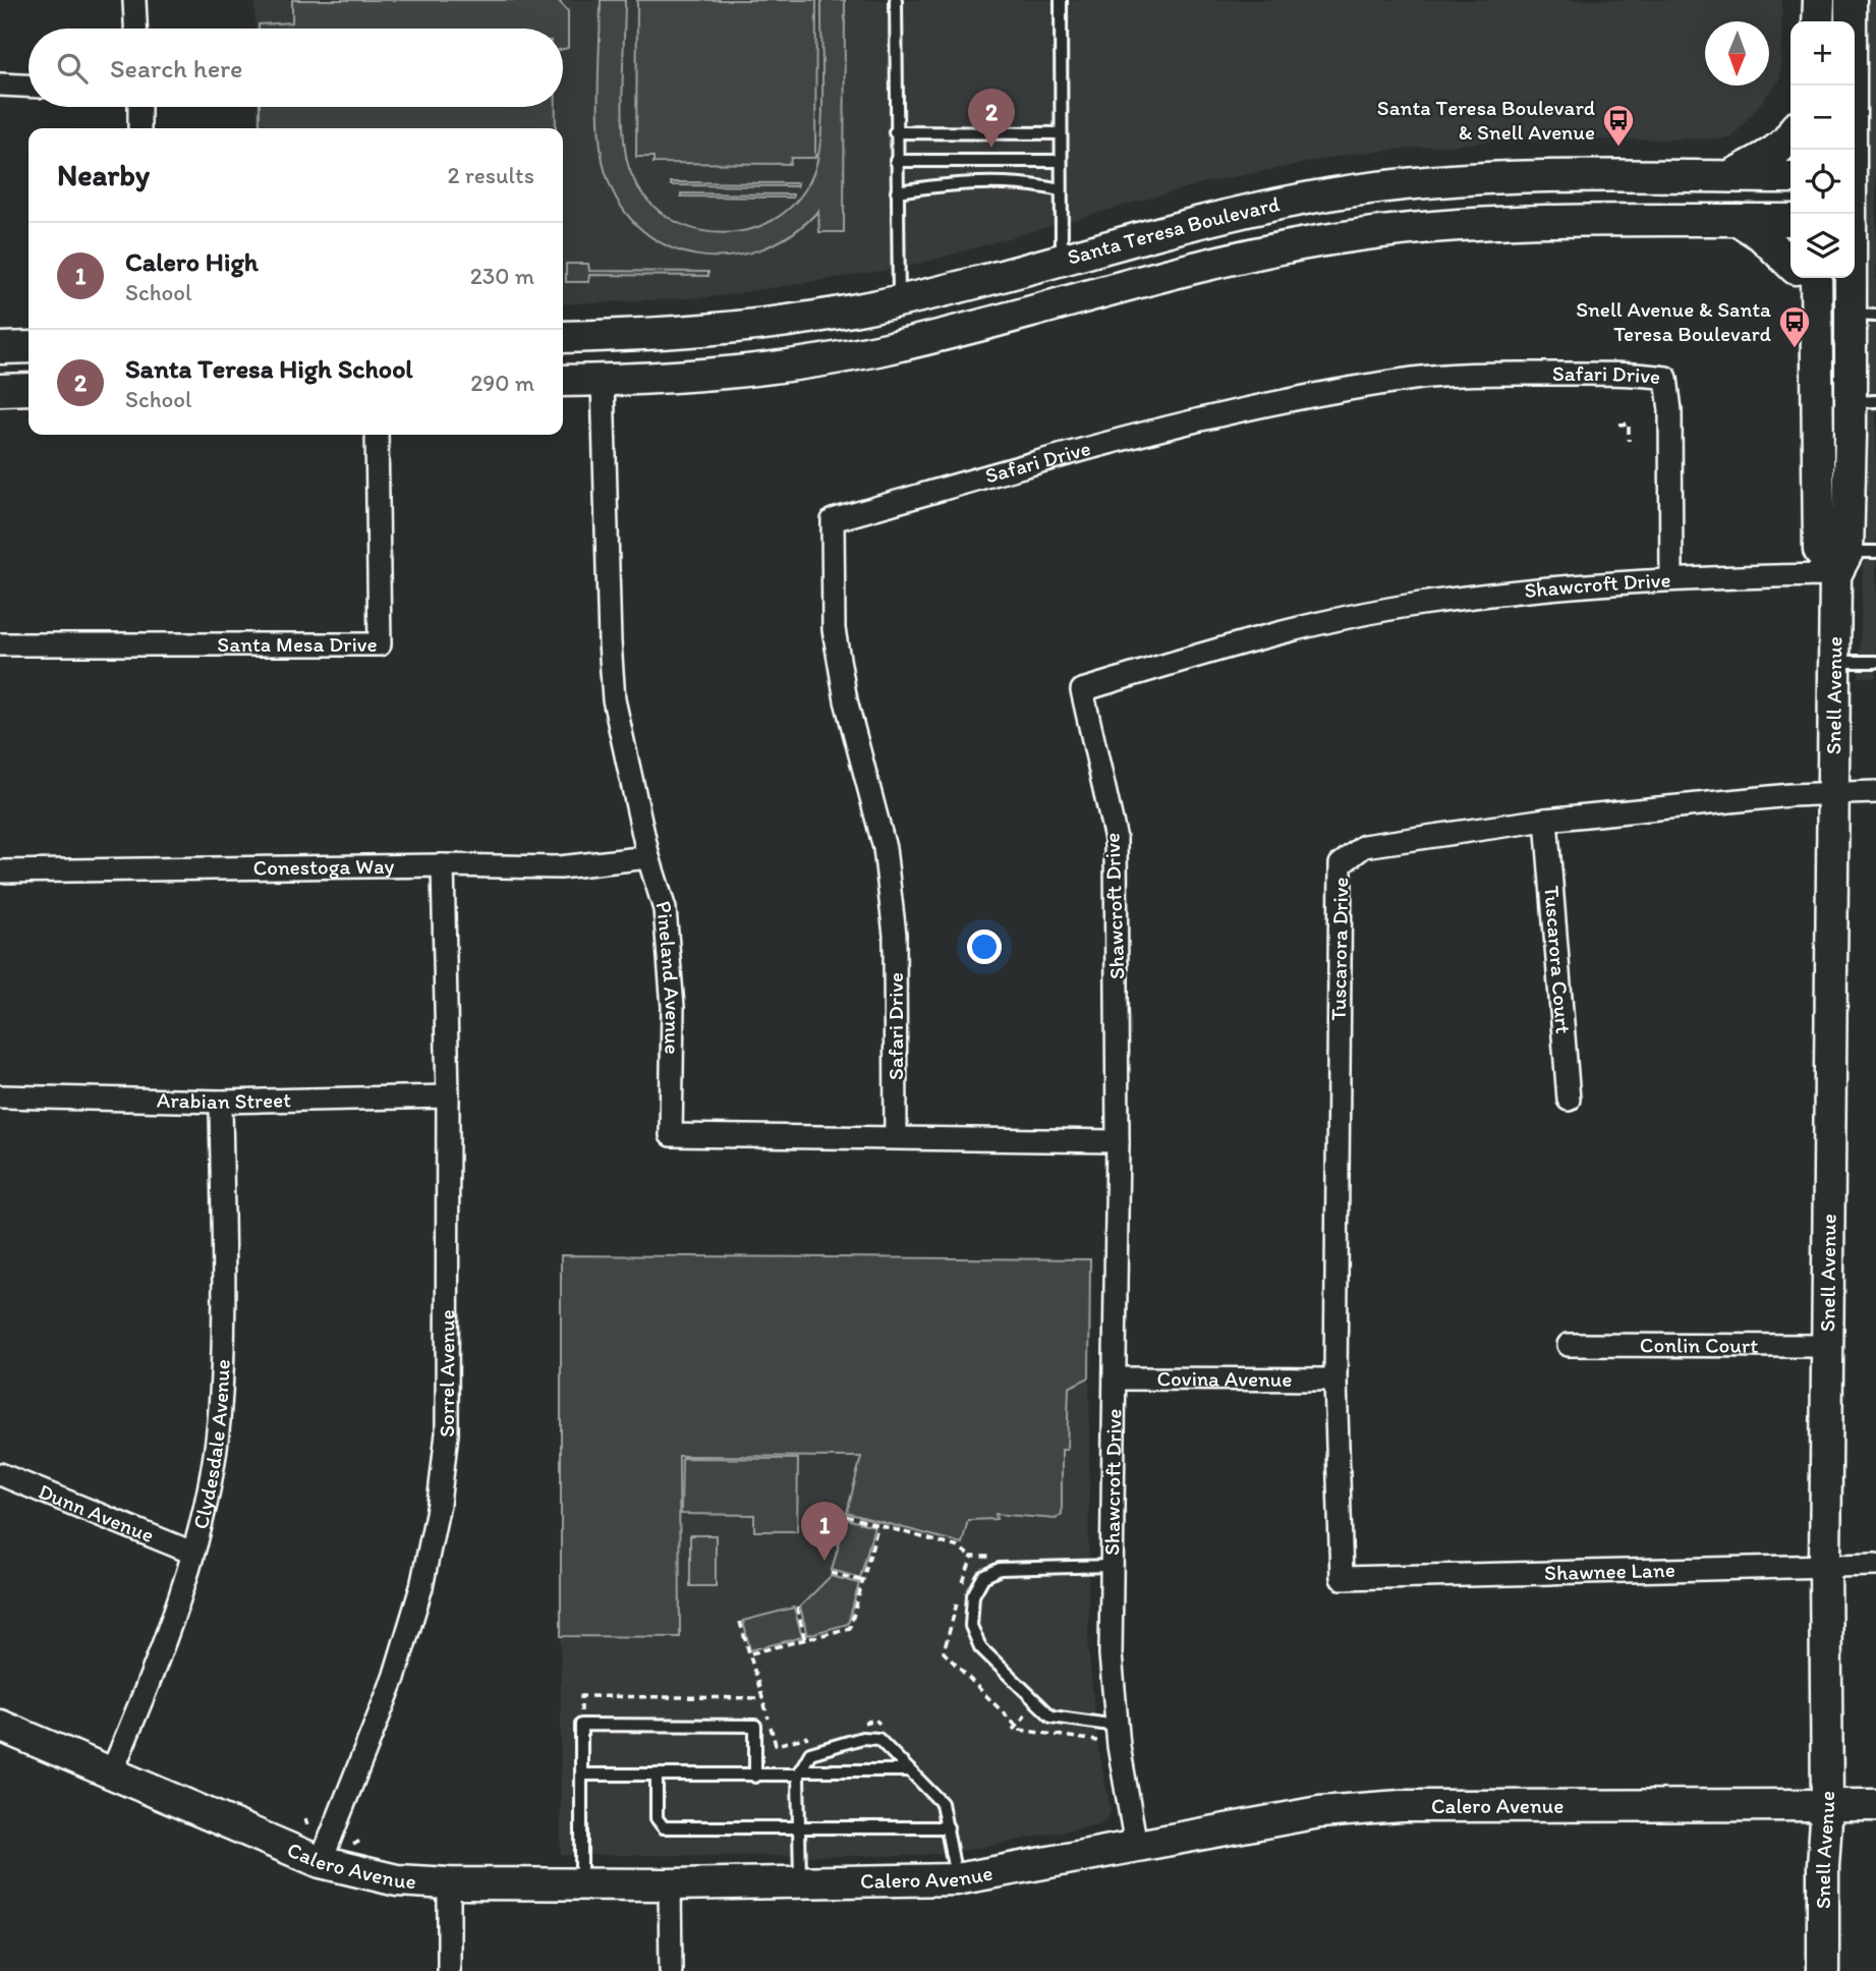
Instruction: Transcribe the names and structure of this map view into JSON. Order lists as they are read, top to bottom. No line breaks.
{"streets":{"main road":["Santa Teresa Boulevard","Snell Avenue","Calero Avenue"],"street":["Safari Drive","Shawcroft Drive","Santa Mesa Drive","Conestoga Way","Tuscarora Drive","Tuscarora Court","Pineland Avenue","Arabian Street","Conlin Court","Sorrel Avenue","Covina Avenue","Clydesdale Avenue","Dunn Avenue","Shawnee Lane"]},"crossings":[["Santa Teresa Boulevard","Pineland Avenue"],["Safari Drive","Shawcroft Drive"],["Safari Drive","Pineland Avenue"],["Shawcroft Drive","Snell Avenue"],["Shawcroft Drive","Pineland Avenue"],["Shawcroft Drive","Covina Avenue"],["Shawcroft Drive","Calero Avenue"],["Snell Avenue","Tuscarora Drive"],["Snell Avenue","Conlin Court"],["Snell Avenue","Shawnee Lane"],["Snell Avenue","Calero Avenue"],["Conestoga Way","Pineland Avenue"],["Conestoga Way","Sorrel Avenue"],["Tuscarora Drive","Tuscarora Court"],["Tuscarora Drive","Covina Avenue"],["Tuscarora Drive","Shawnee Lane"],["Arabian Street","Sorrel Avenue"],["Arabian Street","Clydesdale Avenue"],["Sorrel Avenue","Calero Avenue"],["Clydesdale Avenue","Dunn Avenue"],["Clydesdale Avenue","Calero Avenue"]],"places":{"bus stop":["Santa Teresa Boulevard & Snell Avenue","Snell Avenue & Santa Teresa Boulevard"]},"north":"bottom","page":{"map_buttons":["+","−"],"search":"Search here","pins":["2","1"],"heading":["Nearby","2 results"],"list":[{"mark":"1","name":"Calero High","note":"School","value":"230 m"},{"mark":"2","name":"Santa Teresa High School","note":"School","value":"290 m"}]}}
